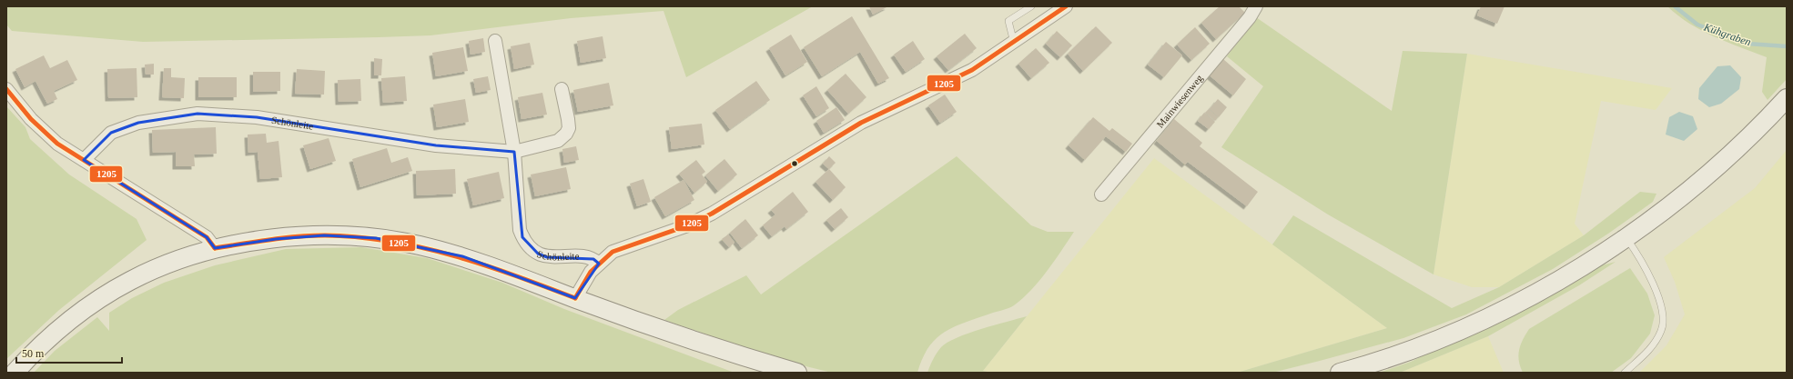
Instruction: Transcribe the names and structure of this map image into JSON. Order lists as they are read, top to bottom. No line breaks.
{"streets":{"street":["Mainwiesenweg","Schönleite"]},"water":["Kühgraben"],"lines":["transit line 1205"],"scale_bar":"50 m"}
